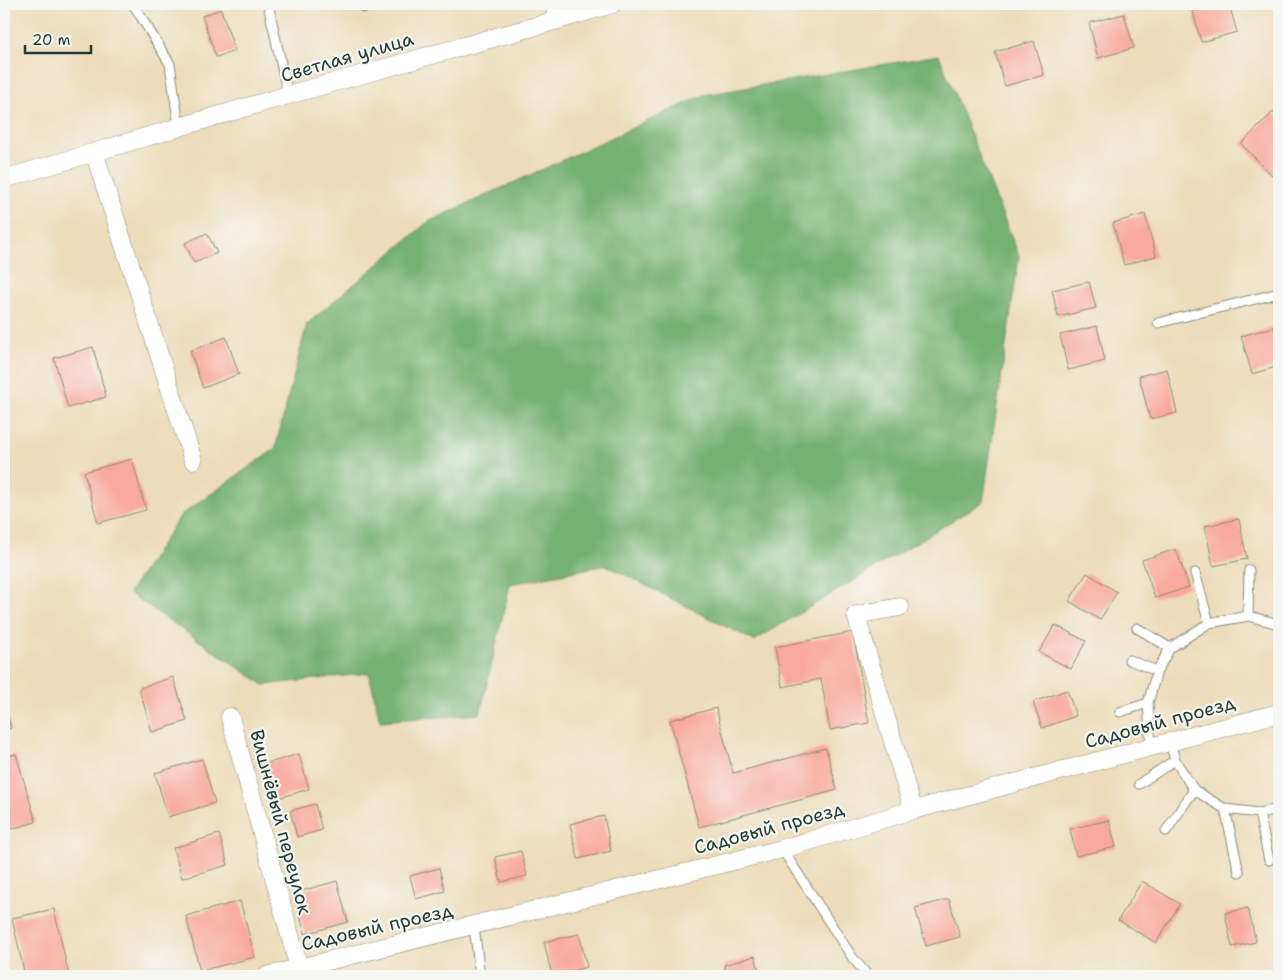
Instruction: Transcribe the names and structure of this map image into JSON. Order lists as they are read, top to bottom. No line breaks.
{"streets":{"street":["Светлая улица","Садовый проезд","Вишнёвый переулок"]},"crossings":[["Садовый проезд","Вишнёвый переулок"]],"scale_bar":"20 m"}
